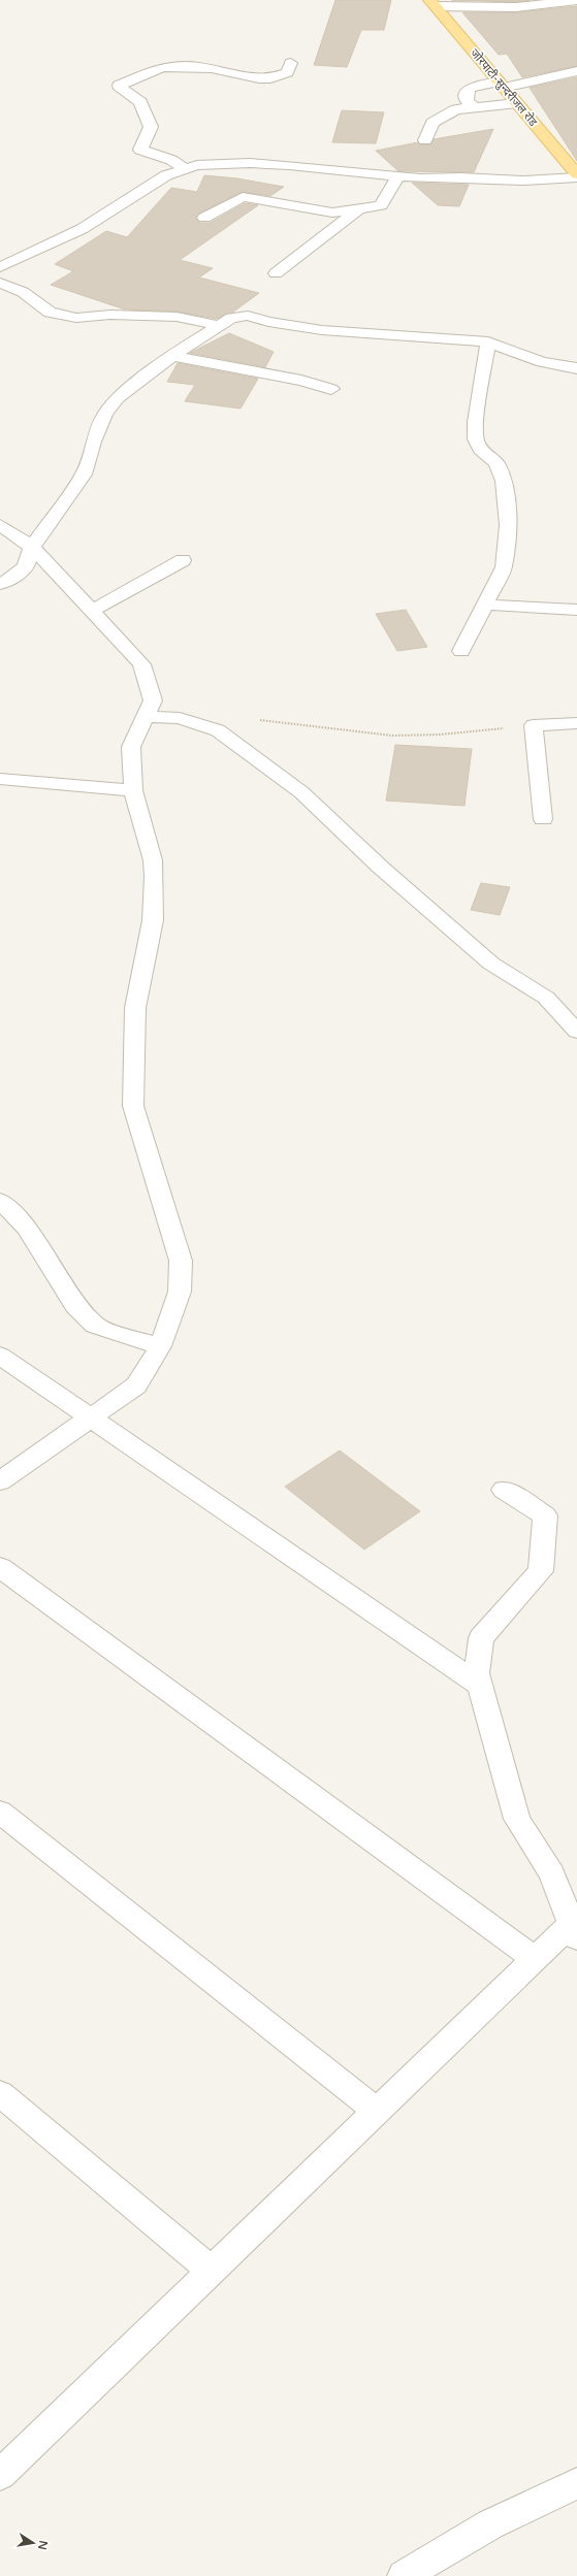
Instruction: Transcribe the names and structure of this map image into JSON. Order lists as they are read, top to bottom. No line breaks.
{"streets":{"main road":["जोरपाटी-सुन्दरीजल रोड"]},"north":"right"}
